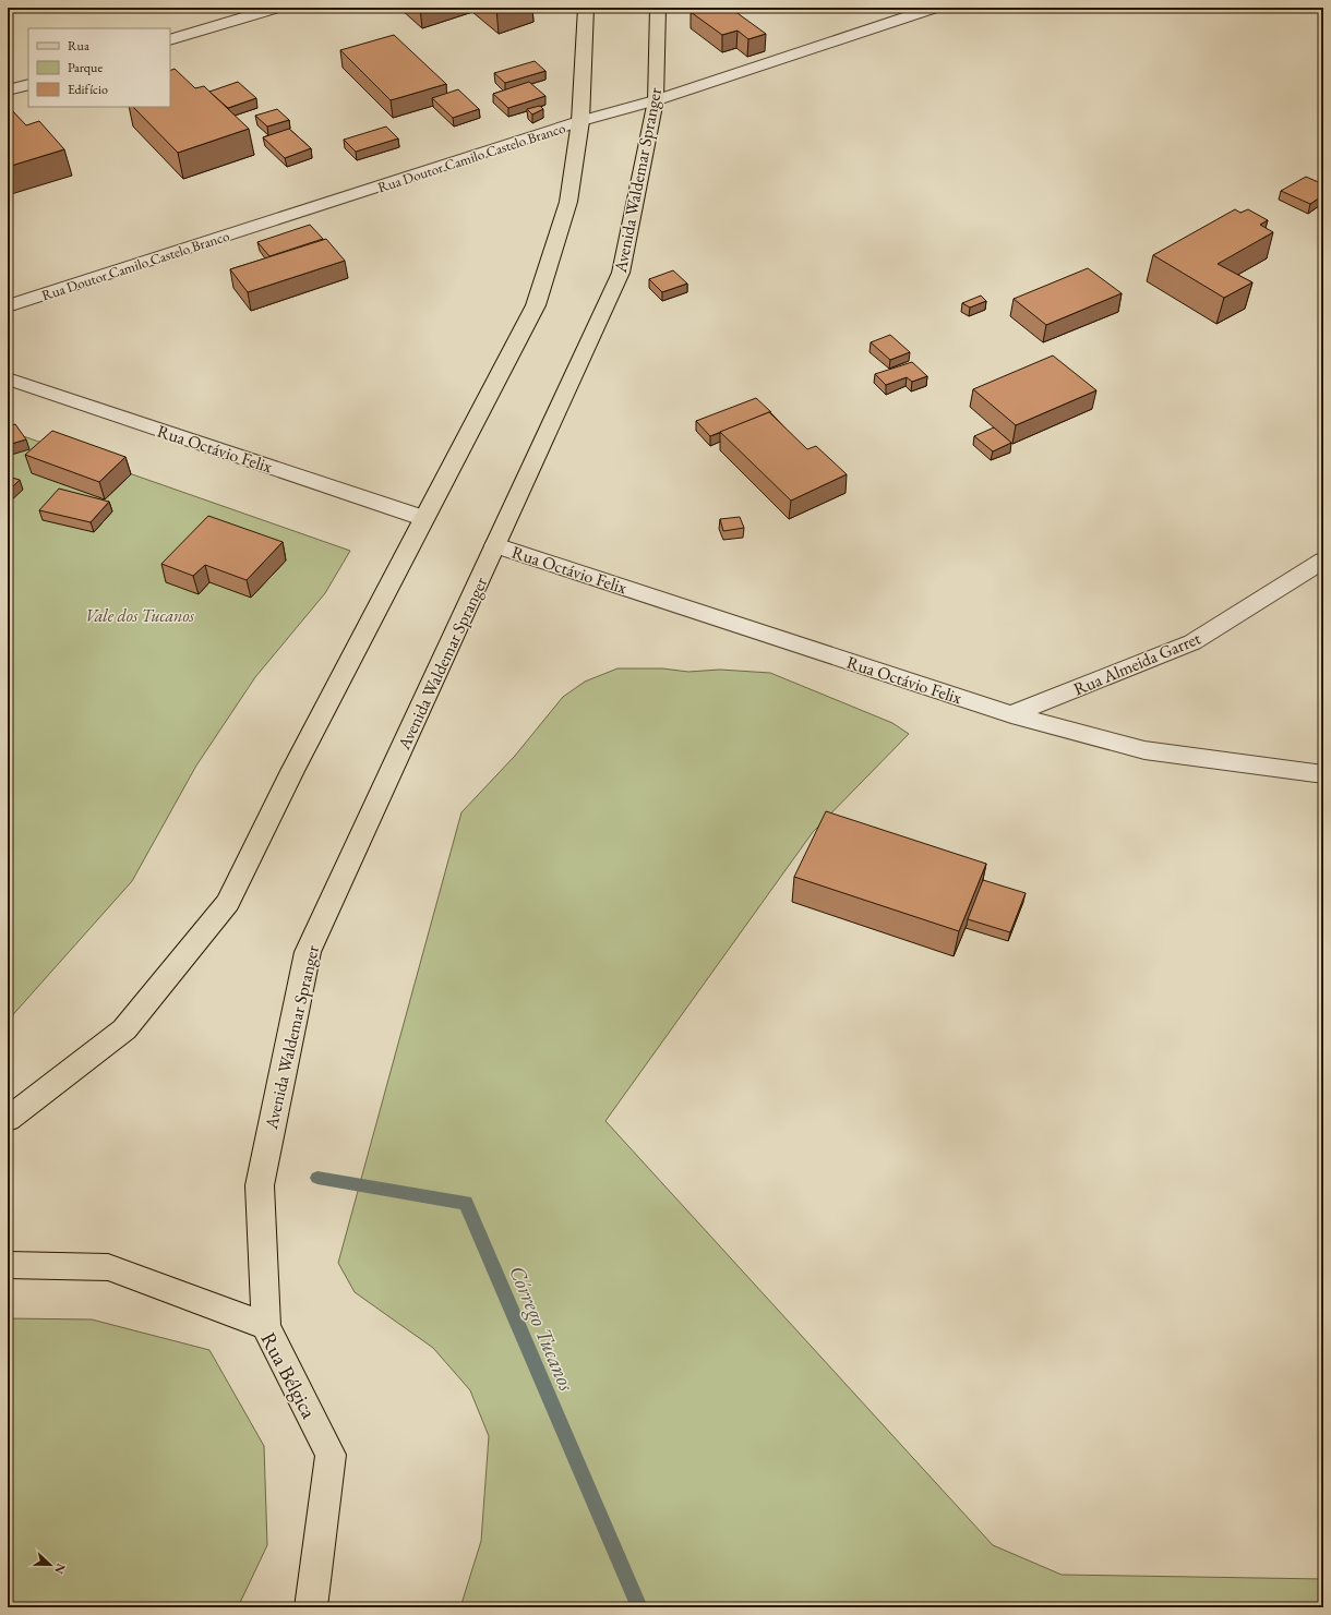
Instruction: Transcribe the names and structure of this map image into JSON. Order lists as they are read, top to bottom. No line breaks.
{"streets":{"main road":["Avenida Waldemar Spranger","Rua Bélgica"],"street":["Rua Doutor Camilo Castelo Branco","Rua Octávio Felix","Rua Almeida Garret"]},"crossings":[["Rua Doutor Camilo Castelo Branco","Avenida Waldemar Spranger"],["Avenida Waldemar Spranger","Rua Octávio Felix"],["Avenida Waldemar Spranger","Rua Bélgica"],["Rua Octávio Felix","Rua Almeida Garret"]],"water":["Córrego Tucanos"],"parks":["Vale dos Tucanos"],"legend":["Rua","Parque","Edifício"],"north":"right"}
